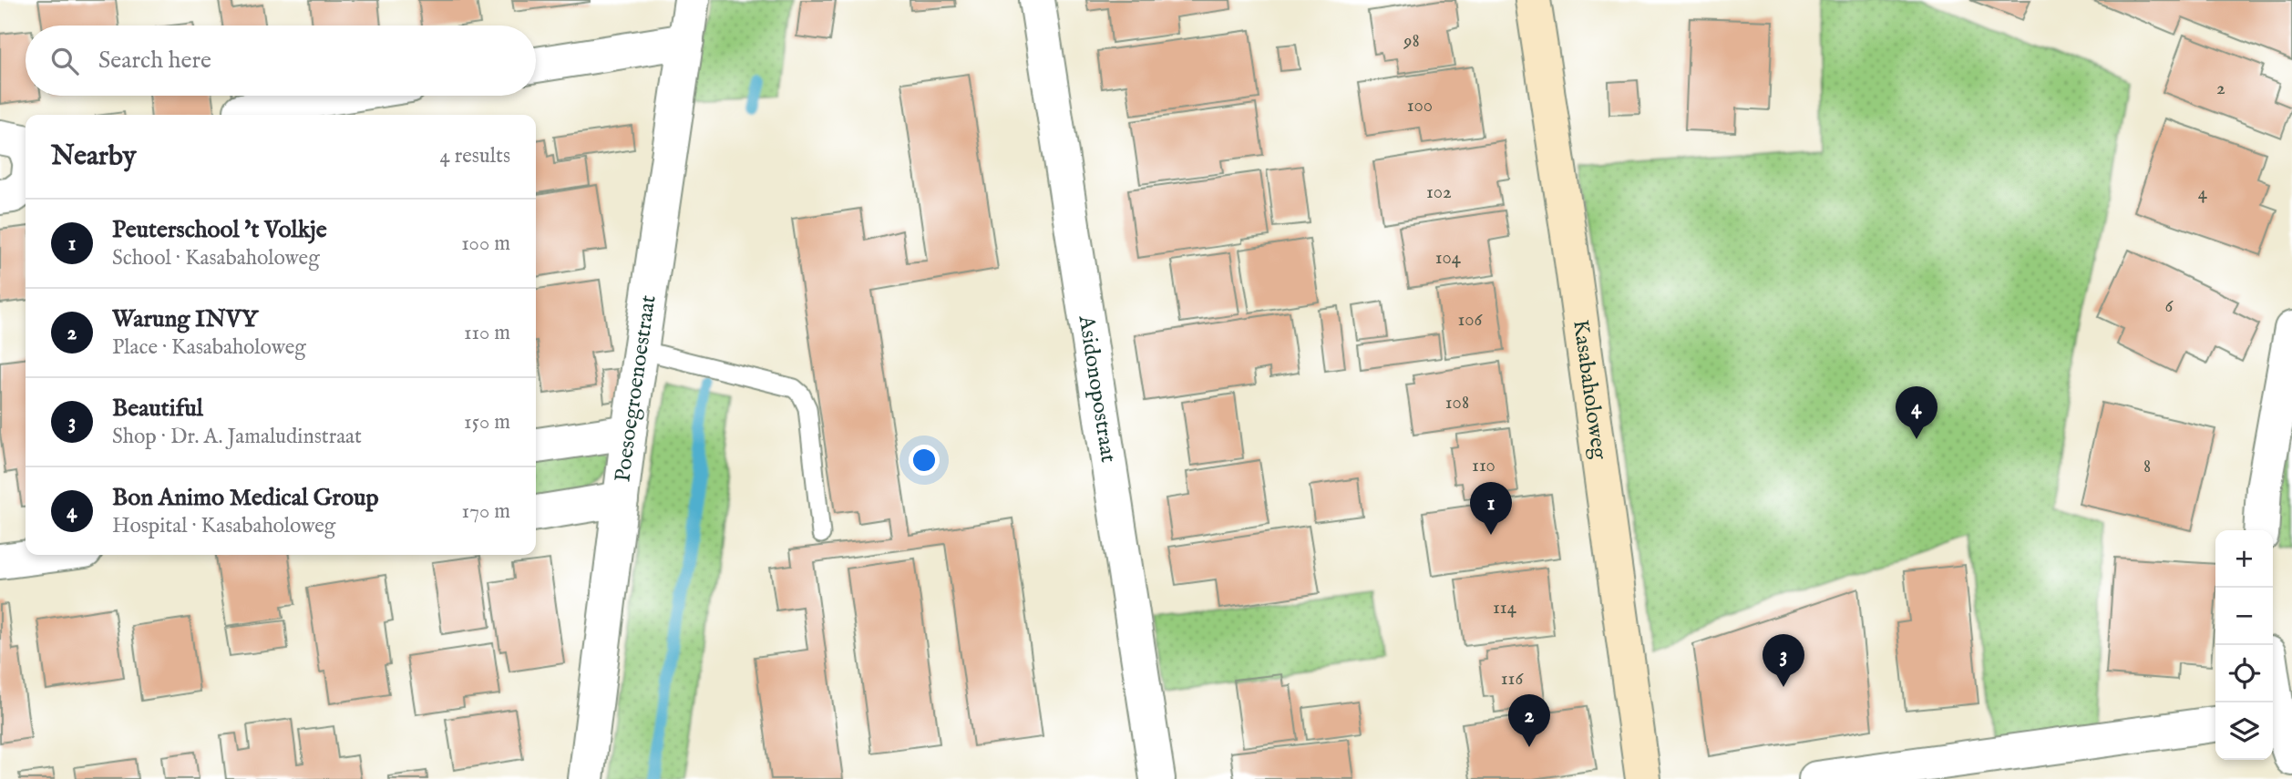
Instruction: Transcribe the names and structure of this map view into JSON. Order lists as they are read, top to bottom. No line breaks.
{"streets":{"street":["Poesoegroenoestraat","Kasabaholoweg","Asidonopostraat"]},"house_numbers":["98","2","100","102","4","104","6","106","108","110","8","114","116"],"page":{"search":"Search here","heading":["Nearby","4 results"],"list":[{"mark":"1","name":"Peuterschool 't Volkje","note":"School · Kasabaholoweg","value":"100 m"},{"mark":"2","name":"Warung INVY","note":"Place · Kasabaholoweg","value":"110 m"},{"mark":"3","name":"Beautiful","note":"Shop · Dr. A. Jamaludinstraat","value":"150 m"},{"mark":"4","name":"Bon Animo Medical Group","note":"Hospital · Kasabaholoweg","value":"170 m"}],"pins":["4","1","3","2"],"map_buttons":["+","−"]}}
